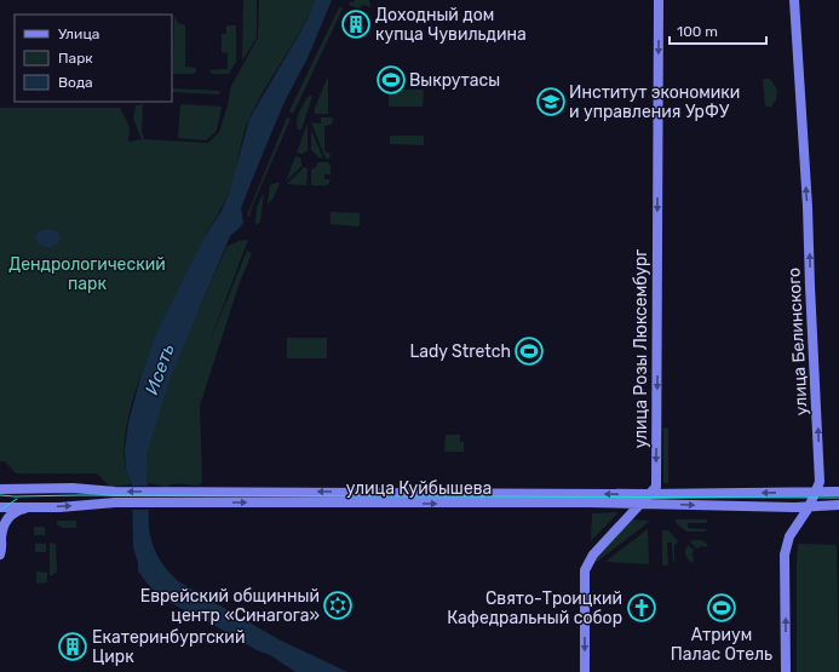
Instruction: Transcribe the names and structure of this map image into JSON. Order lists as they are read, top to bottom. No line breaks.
{"streets":{"main road":["улица Белинского","улица Розы Люксембург","улица Куйбышева"]},"crossings":[["улица Белинского","улица Куйбышева"],["улица Розы Люксембург","улица Куйбышева"]],"one_way":["улица Белинского","улица Розы Люксембург"],"water":["Исеть"],"parks":["Дендрологический парк"],"places":{"building":["Доходный дом купца Чувильдина","Екатеринбургский Цирк"],"sports":["Выкрутасы","Lady Stretch","Атриум Палас Отель"],"school or university":["Институт экономики и управления УрФУ"],"synagogue":["Еврейский общинный центр «Синагога»"],"church":["Свято-Троицкий Кафедральный собор"]},"legend":["Улица","Парк","Вода"],"scale_bar":"100 m"}
